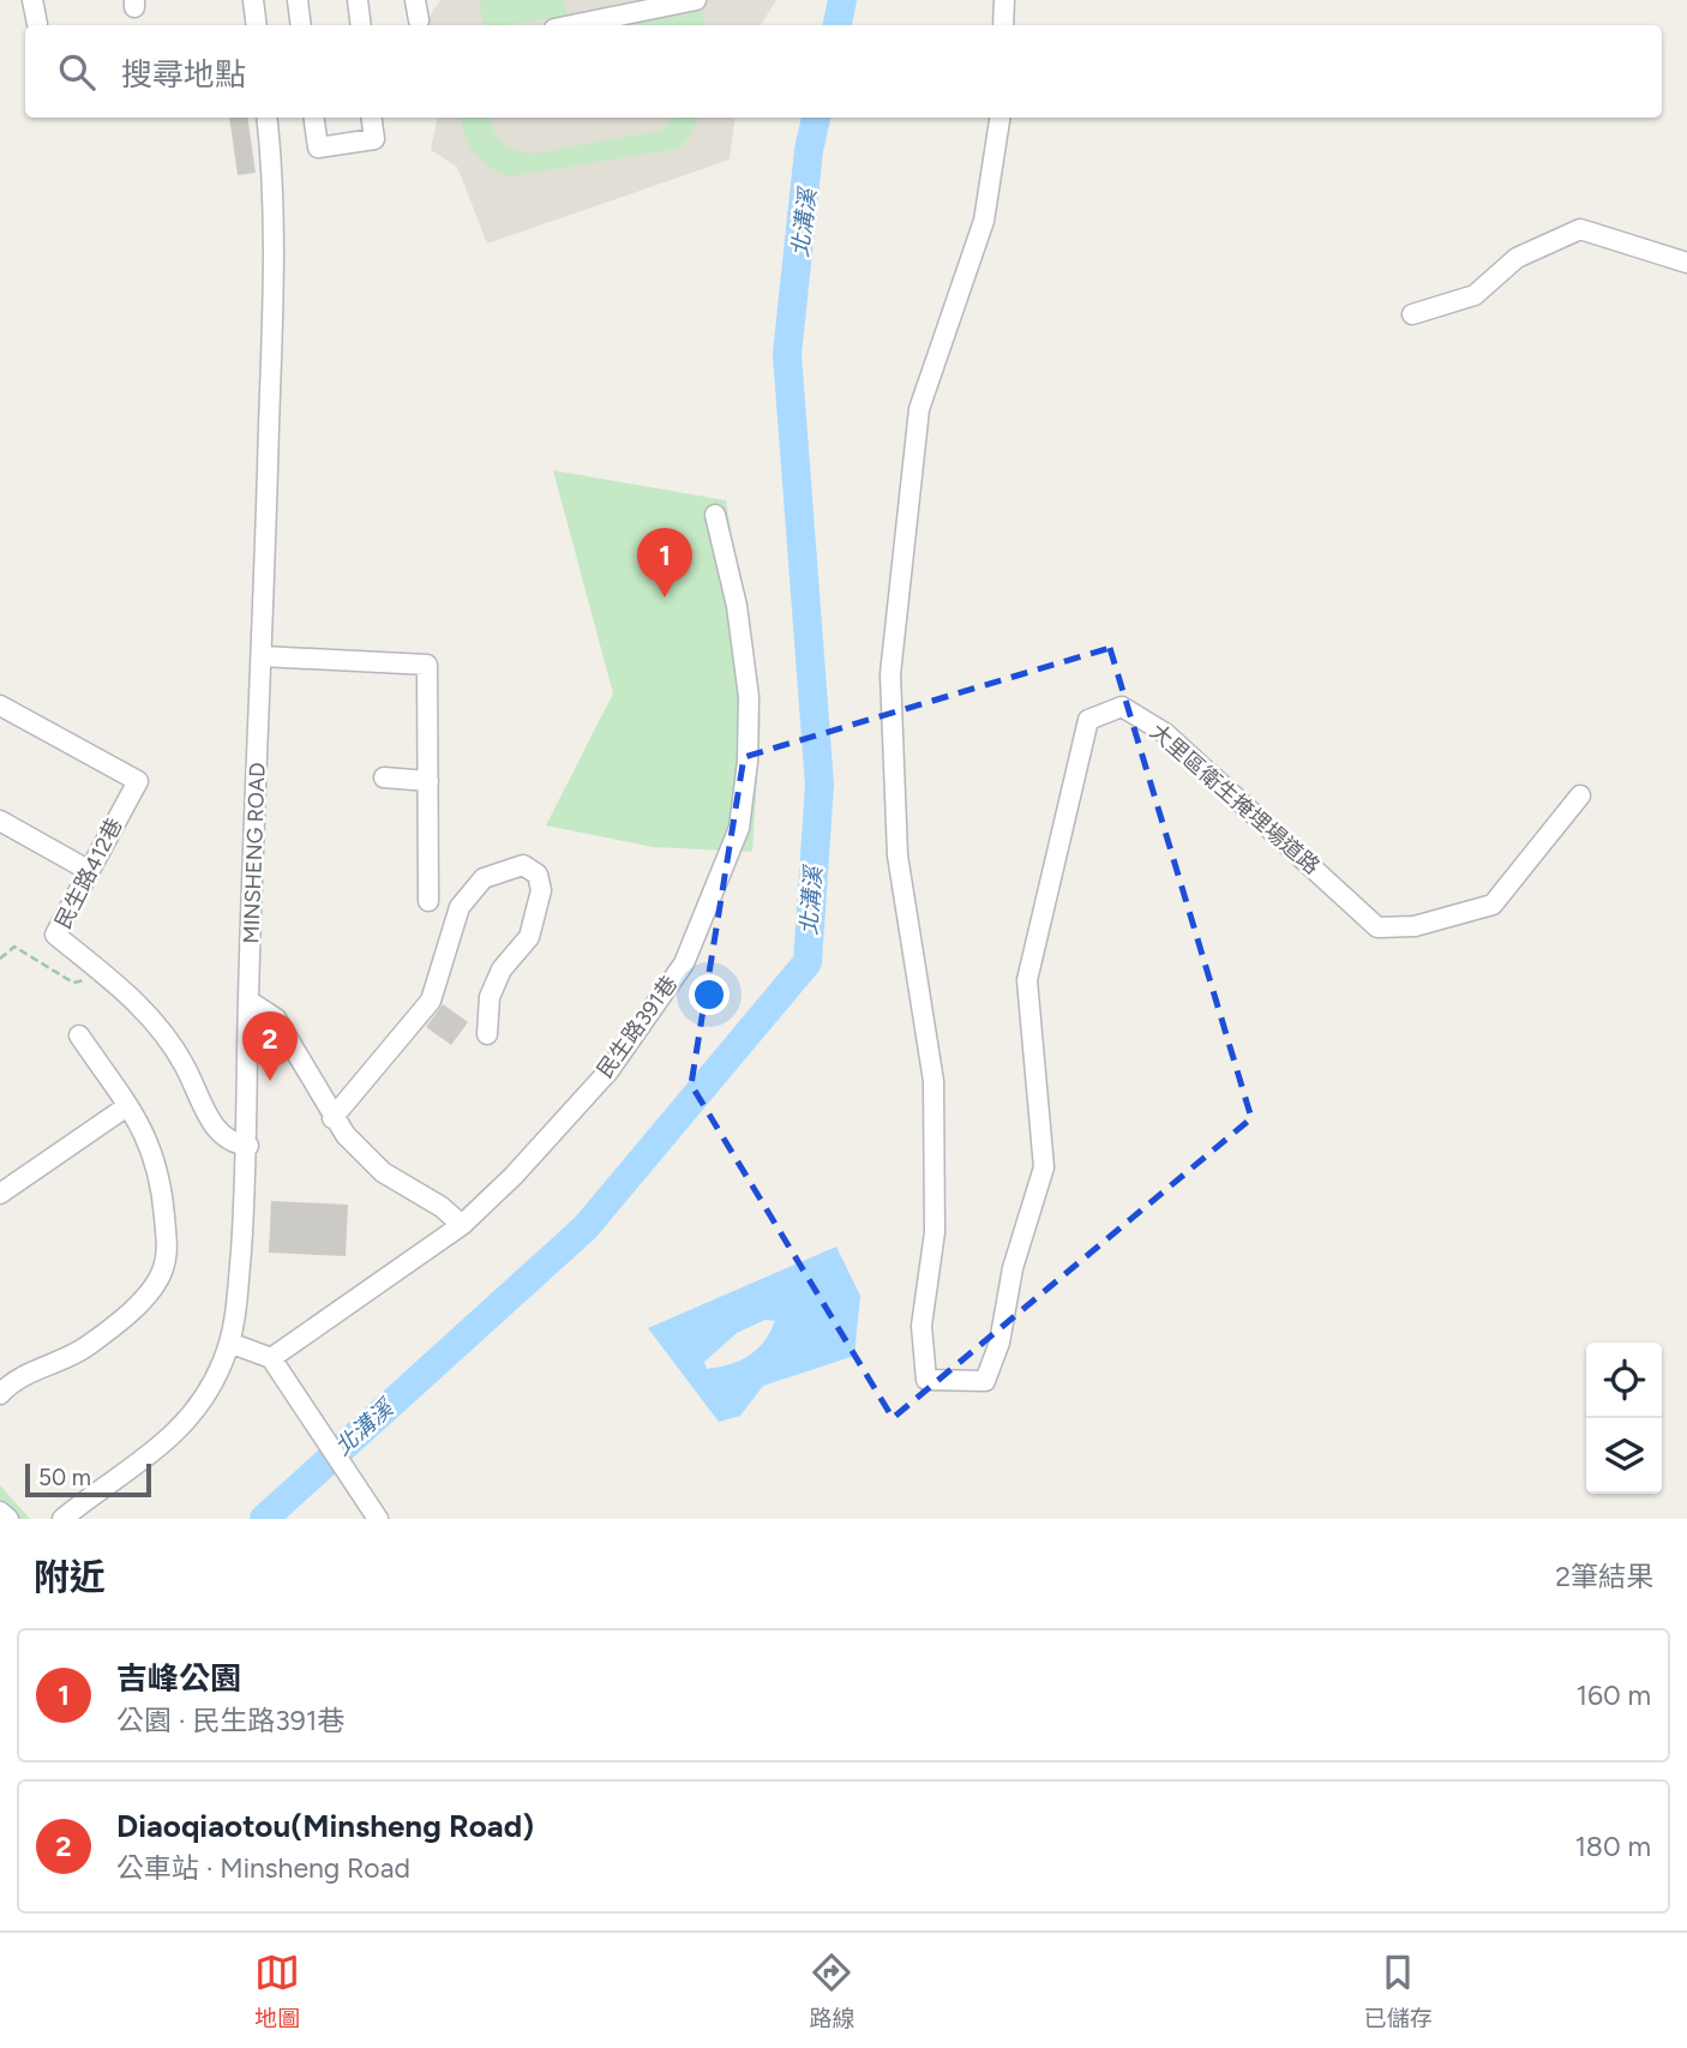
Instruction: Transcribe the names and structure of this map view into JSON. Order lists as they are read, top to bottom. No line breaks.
{"streets":{"street":["大里區衛生掩埋場道路","MINSHENG ROAD","民生路412巷","民生路391巷"]},"crossings":[["MINSHENG ROAD","民生路412巷"]],"water":["北溝溪"],"scale_bar":"50 m","page":{"search":"搜尋地點","pins":["1","2"],"scale":"50 m","heading":["附近","2筆結果"],"list":[{"mark":"1","name":"吉峰公園","note":"公園 · 民生路391巷","value":"160 m"},{"mark":"2","name":"Diaoqiaotou(Minsheng Road)","note":"公車站 · Minsheng Road","value":"180 m"}],"nav":["地圖","路線","已儲存"]}}
